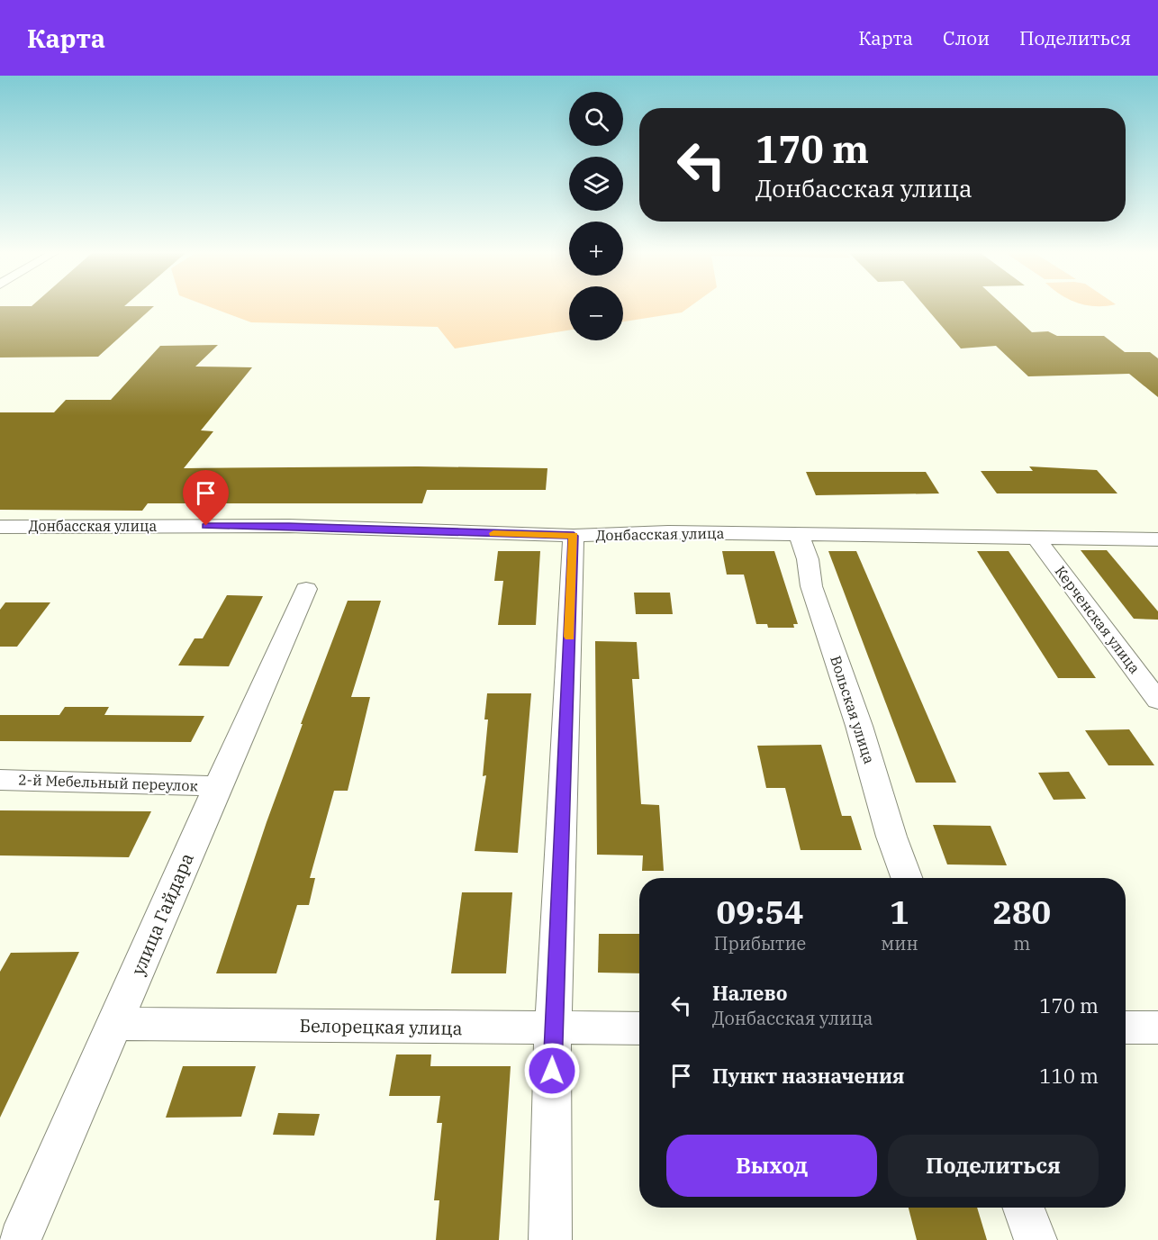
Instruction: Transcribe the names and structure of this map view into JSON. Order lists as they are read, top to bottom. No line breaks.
{"streets":{"street":["Донбасская улица","Керченская улица","Вольская улица","2-й Мебельный переулок","улица Гайдара","Белорецкая улица"]},"crossings":[["Донбасская улица","Керченская улица"],["Донбасская улица","Вольская улица"],["2-й Мебельный переулок","улица Гайдара"],["улица Гайдара","Белорецкая улица"]],"page":{"header":"Карта","nav":["Карта","Слои","Поделиться"],"map_buttons":["+","−"],"turn":["170 m","Донбасская улица"],"eta":["09:54","Прибытие","1","мин","280","m"],"list":[{"name":"Налево","note":"Донбасская улица","value":"170 m"},{"name":"Пункт назначения","value":"110 m"}],"buttons":["Выход","Поделиться"]}}
